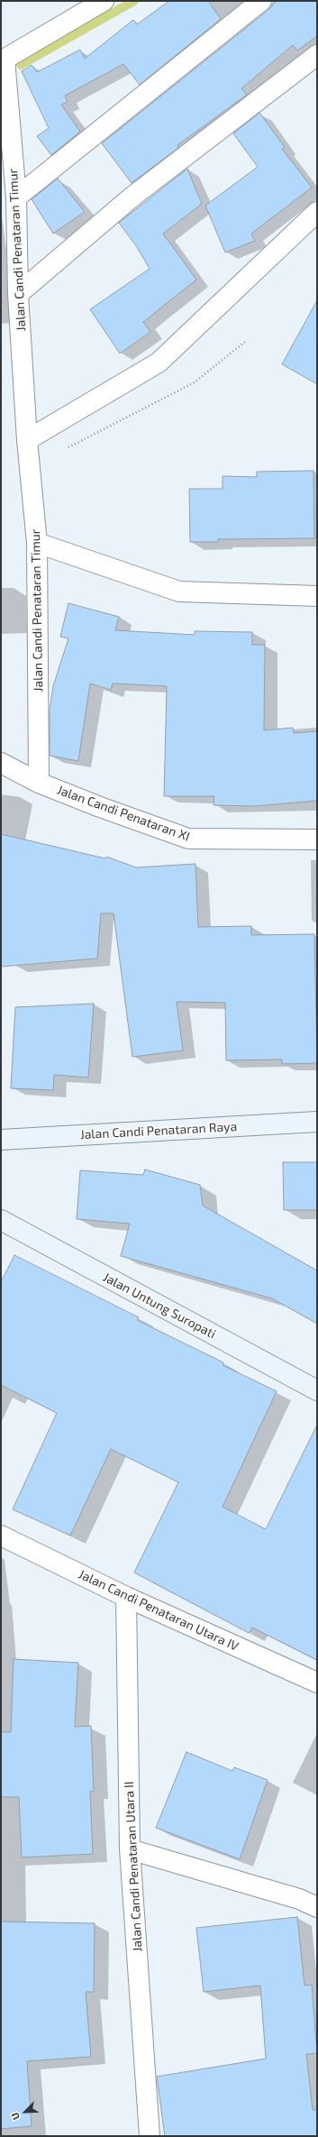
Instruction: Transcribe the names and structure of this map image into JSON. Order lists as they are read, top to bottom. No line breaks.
{"streets":{"main road":["Jalan Candi Penataran Raya","Jalan Untung Suropati"],"street":["Jalan Candi Penataran Timur","Jalan Candi Penataran XI","Jalan Candi Penataran Utara IV","Jalan Candi Penataran Utara II"]},"crossings":[["Jalan Candi Penataran Timur","Jalan Candi Penataran XI"],["Jalan Candi Penataran Utara IV","Jalan Candi Penataran Utara II"]],"north":"bottom left"}
